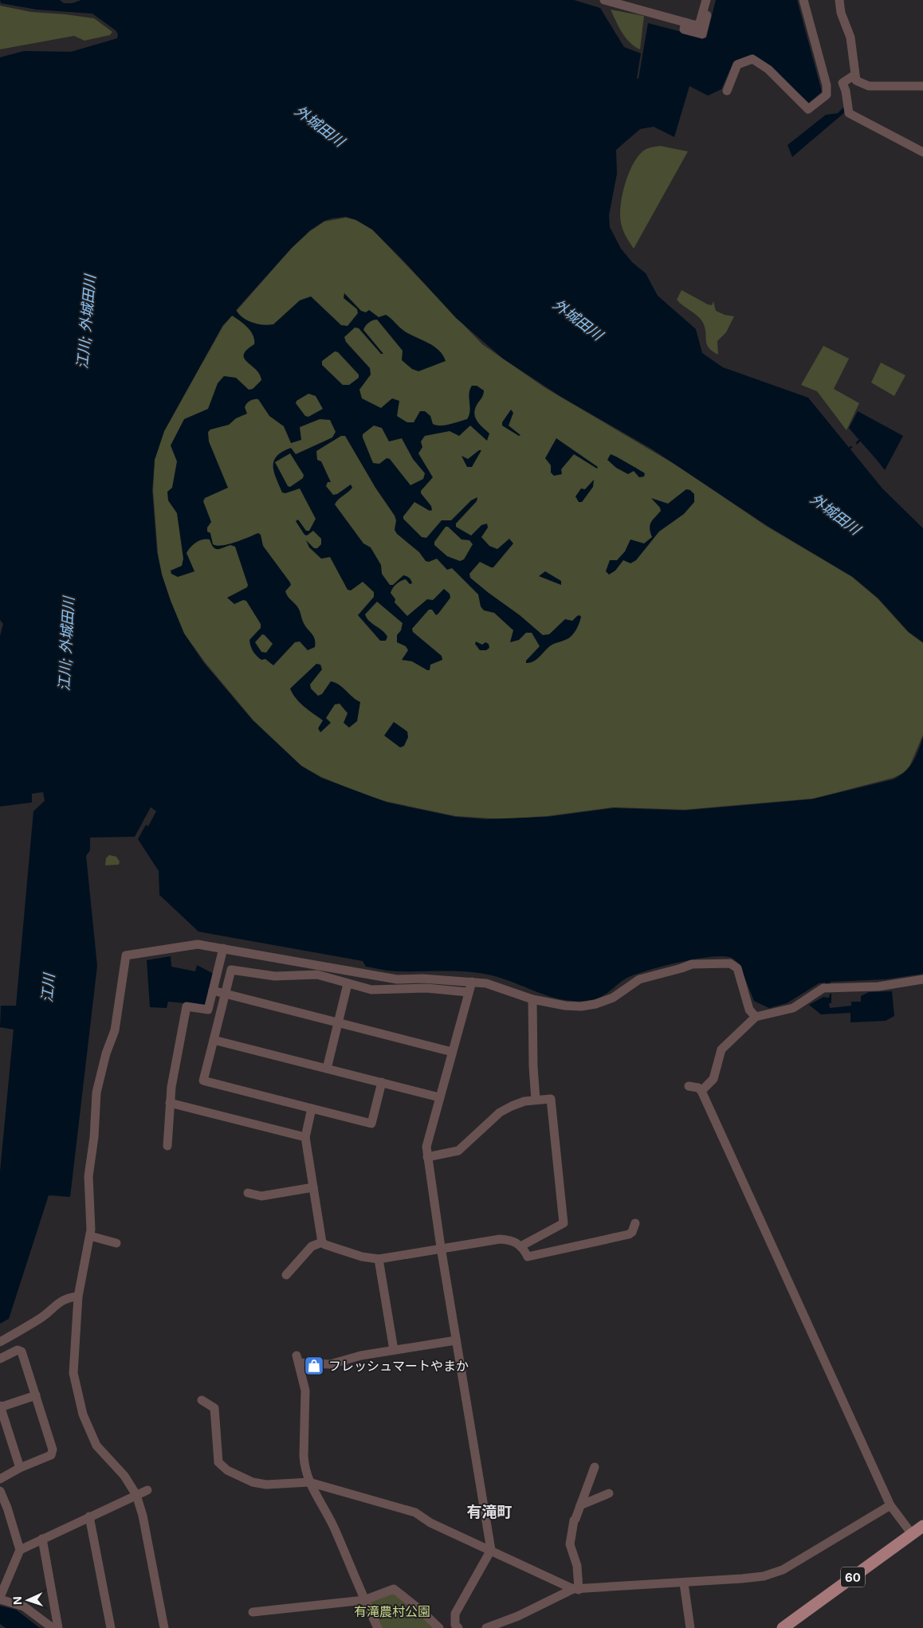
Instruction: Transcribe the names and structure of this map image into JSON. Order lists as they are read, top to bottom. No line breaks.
{"streets":{"main road":["60"]},"districts":["有滝町"],"water":["外城田川","江川; 外城田川","江川"],"parks":["有滝農村公園"],"places":{"shop":["フレッシュマートやまか"]},"north":"left"}
